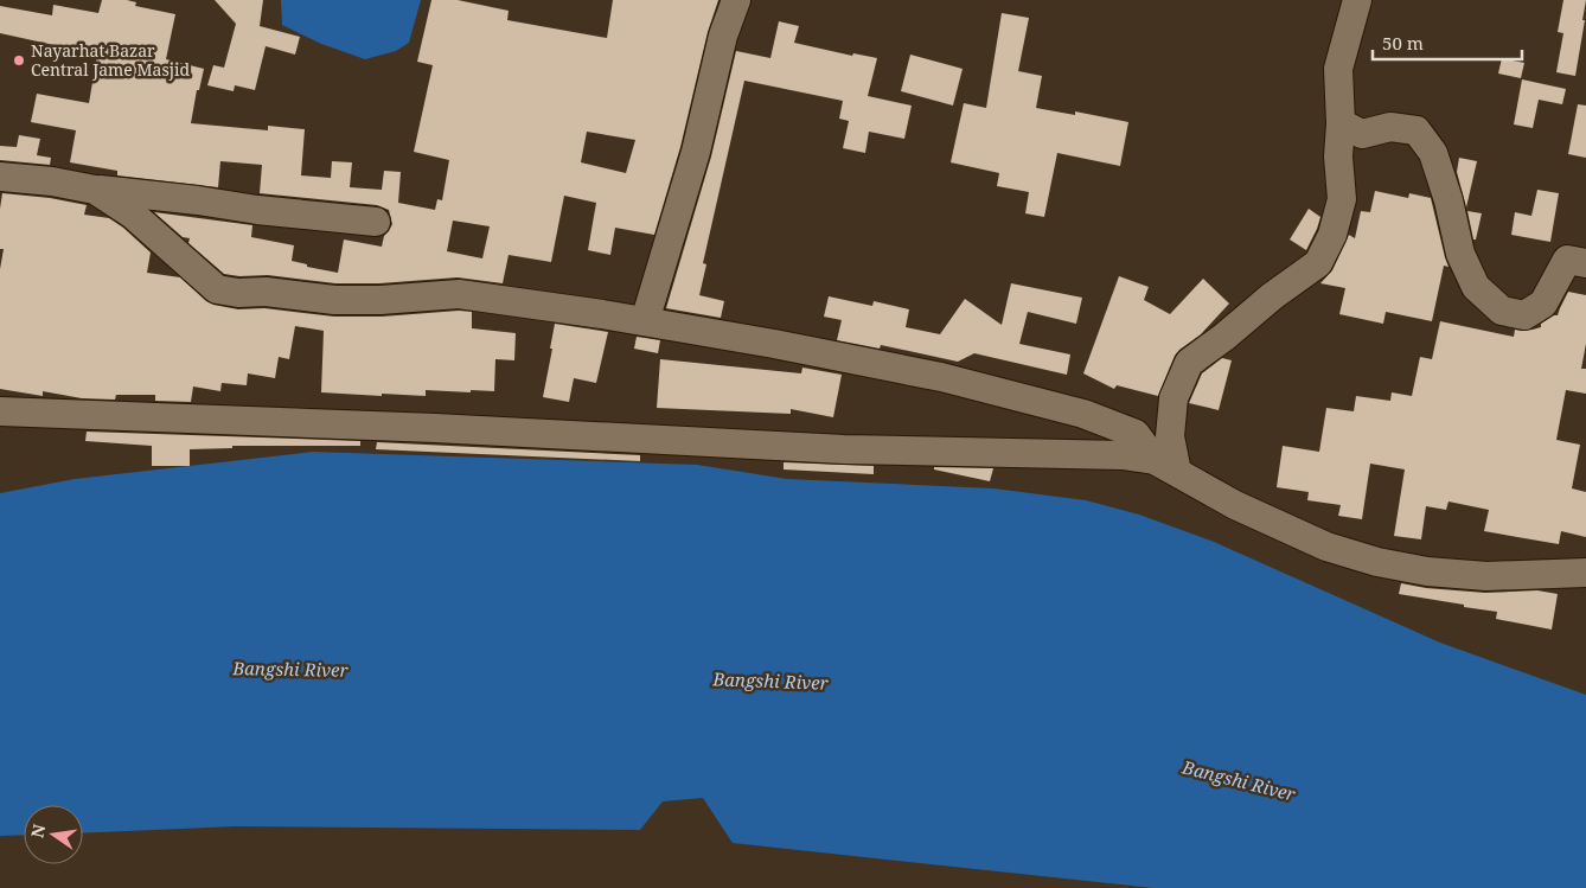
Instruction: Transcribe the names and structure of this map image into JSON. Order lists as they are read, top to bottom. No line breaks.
{"water":["Bangshi River"],"places":["Nayarhat Bazar Central Jame Masjid"],"scale_bar":"50 m","north":"left"}
